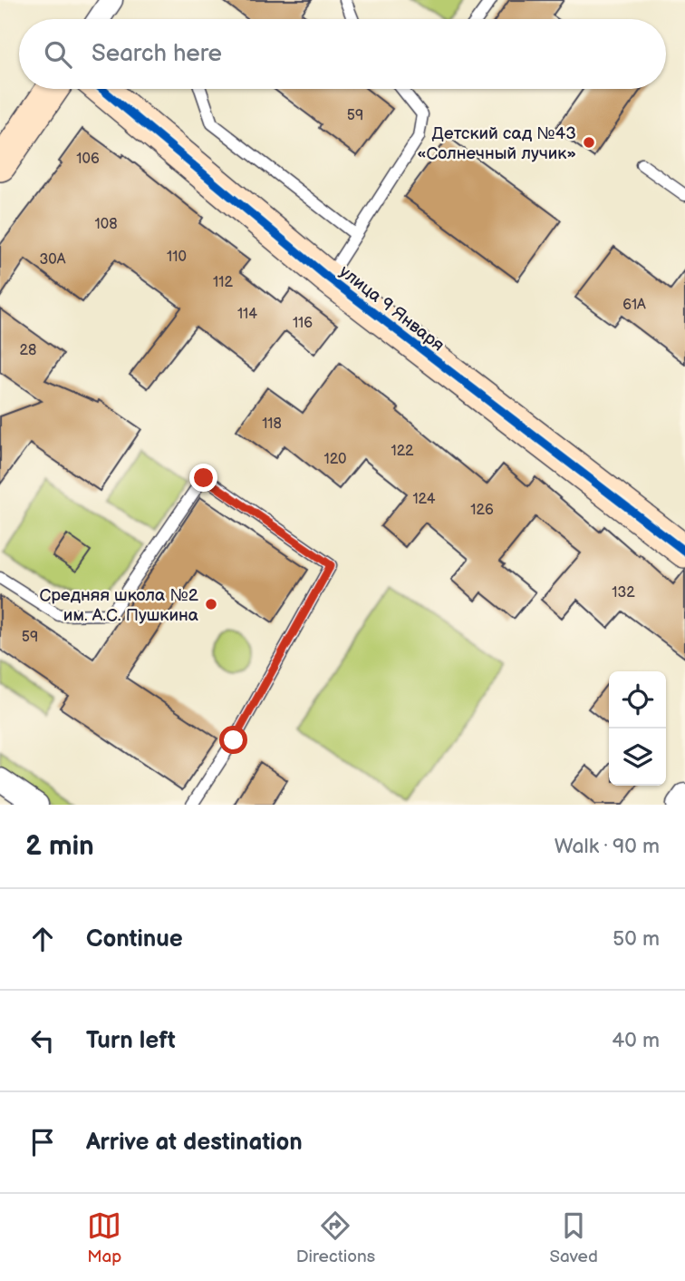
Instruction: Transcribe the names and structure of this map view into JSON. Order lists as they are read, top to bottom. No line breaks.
{"streets":{"street":["улица 9 Января"]},"places":["Детский сад №43 «Солнечный лучик»","Средняя школа №2 им. А.С. Пушкина"],"house_numbers":["59","106","108","110","30А","112","61А","114","116","28","118","122","120","124","126","132","59"],"page":{"search":"Search here","heading":["2 min","Walk · 90 m"],"list":[["Continue","50 m"],["Turn left","40 m"],"Arrive at destination"],"nav":["Map","Directions","Saved"]}}
